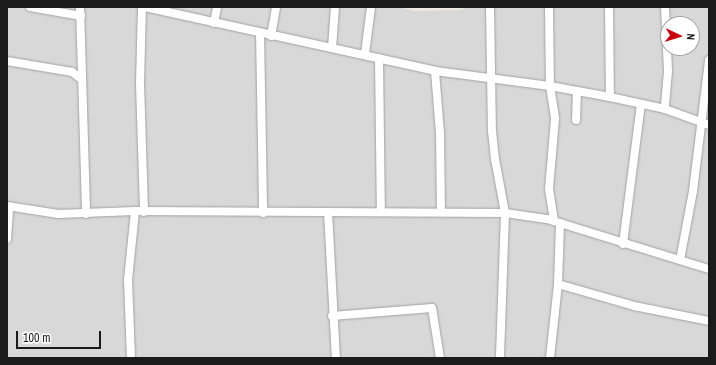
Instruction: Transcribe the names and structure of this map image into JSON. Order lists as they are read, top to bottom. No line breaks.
{"scale_bar":"100 m","north":"right"}
